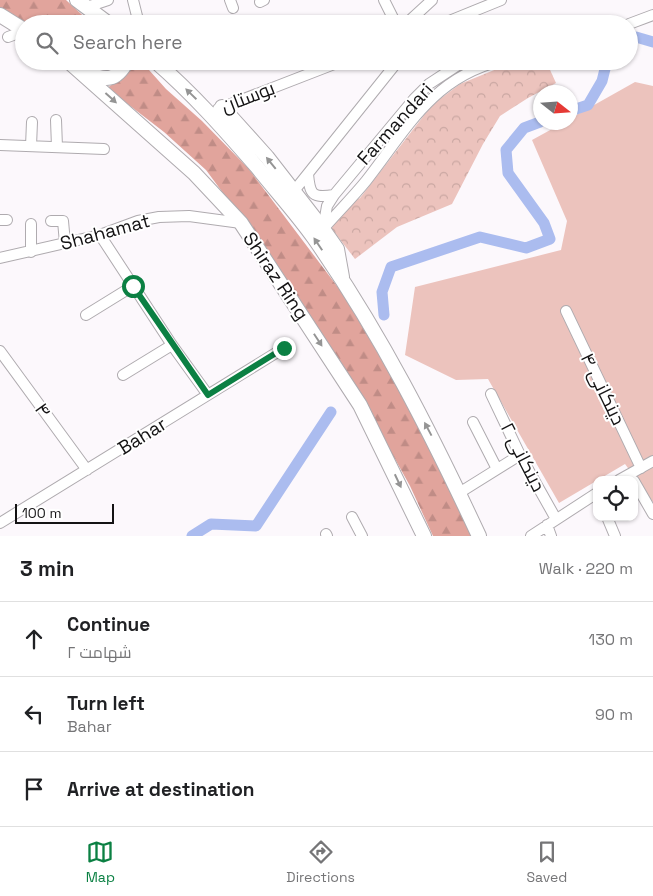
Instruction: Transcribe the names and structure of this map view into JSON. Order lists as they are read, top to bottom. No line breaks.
{"streets":{"highway":["Shiraz Ring"],"street":["بوستان","Farmandari","Shahamat","۴ دینکانی","۴","Bahar","۲ دینکانی"]},"crossings":[["Shahamat","Shiraz Ring"],["۴","Bahar"]],"scale_bar":"100 m","north":"right","page":{"search":"Search here","scale":"100 m","heading":["3 min","Walk · 220 m"],"list":[["Continue","۲ شهامت","130 m"],["Turn left","Bahar","90 m"],"Arrive at destination"],"nav":["Map","Directions","Saved"]}}
